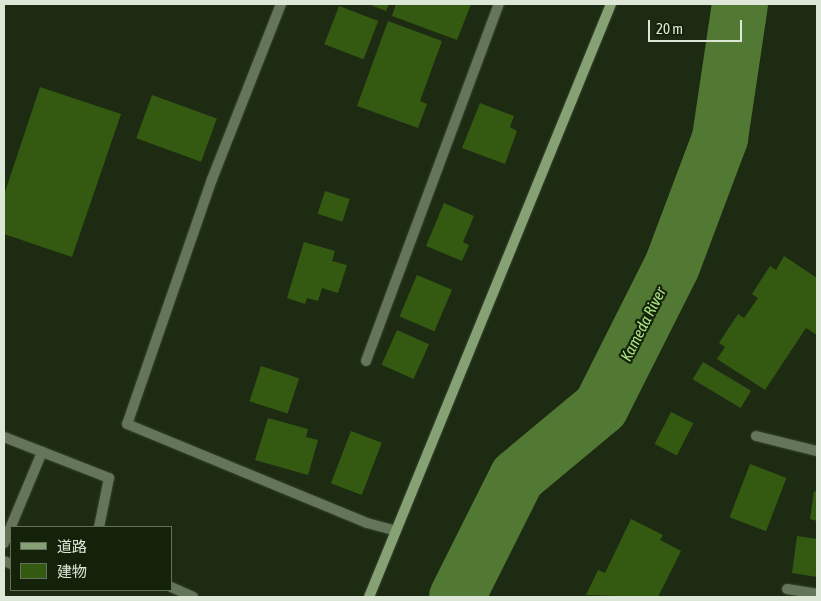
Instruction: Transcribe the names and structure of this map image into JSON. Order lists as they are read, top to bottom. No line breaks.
{"water":["Kameda River"],"legend":["道路","建物"],"scale_bar":"20 m"}
